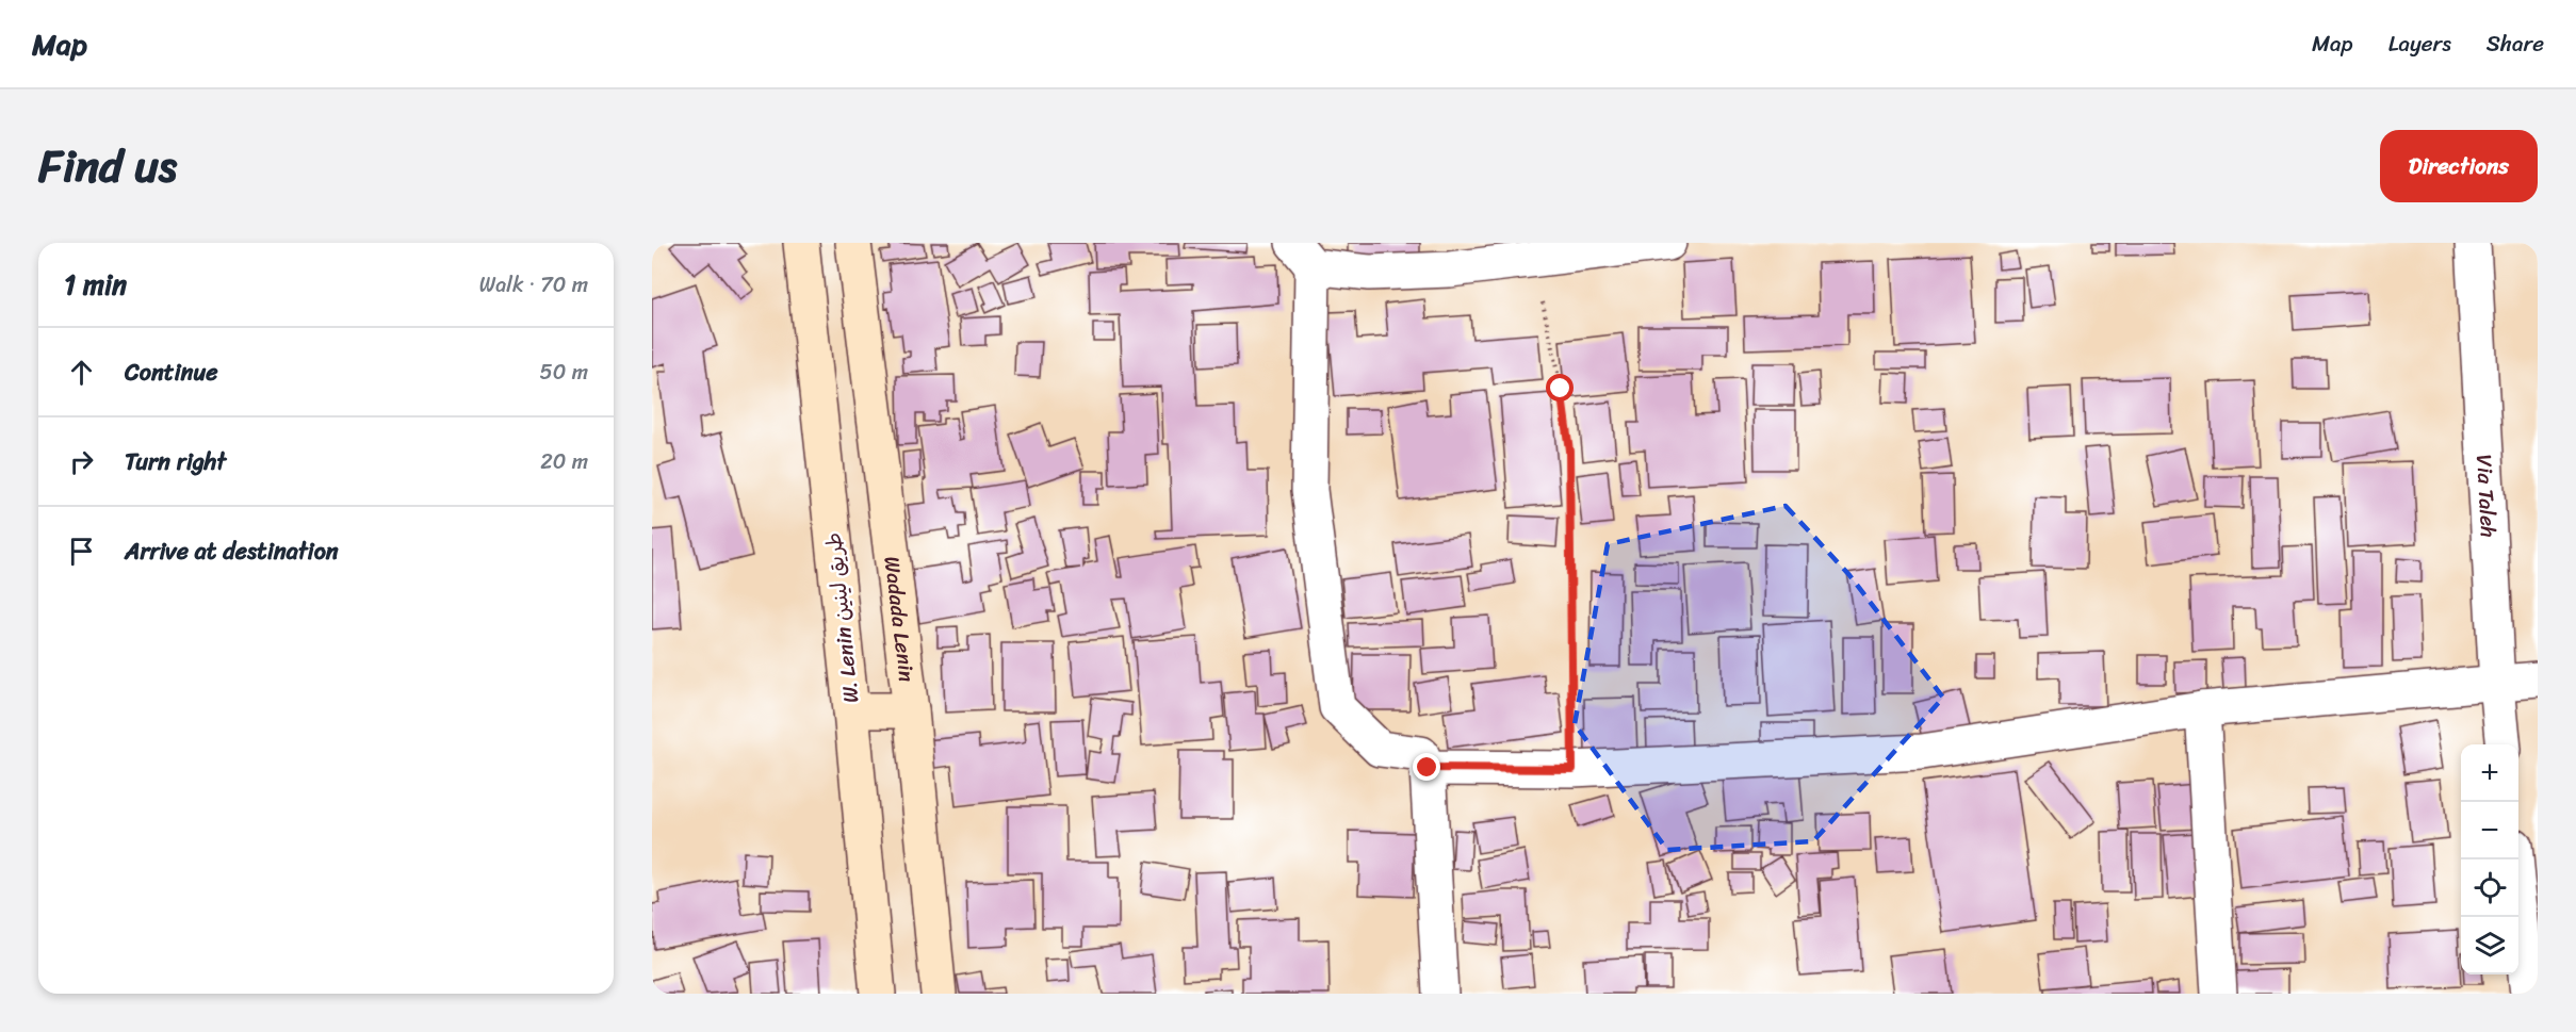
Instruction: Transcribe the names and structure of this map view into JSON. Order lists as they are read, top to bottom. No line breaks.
{"streets":{"main road":["W. Lenin طريق لينين","Wadada Lenin"],"street":["Via Taleh"]},"page":{"header":"Map","nav":["Map","Layers","Share"],"title":"Find us","buttons":"Directions","heading":["1 min","Walk · 70 m"],"list":[["Continue","50 m"],["Turn right","20 m"],"Arrive at destination"],"map_buttons":["+","−"]}}
